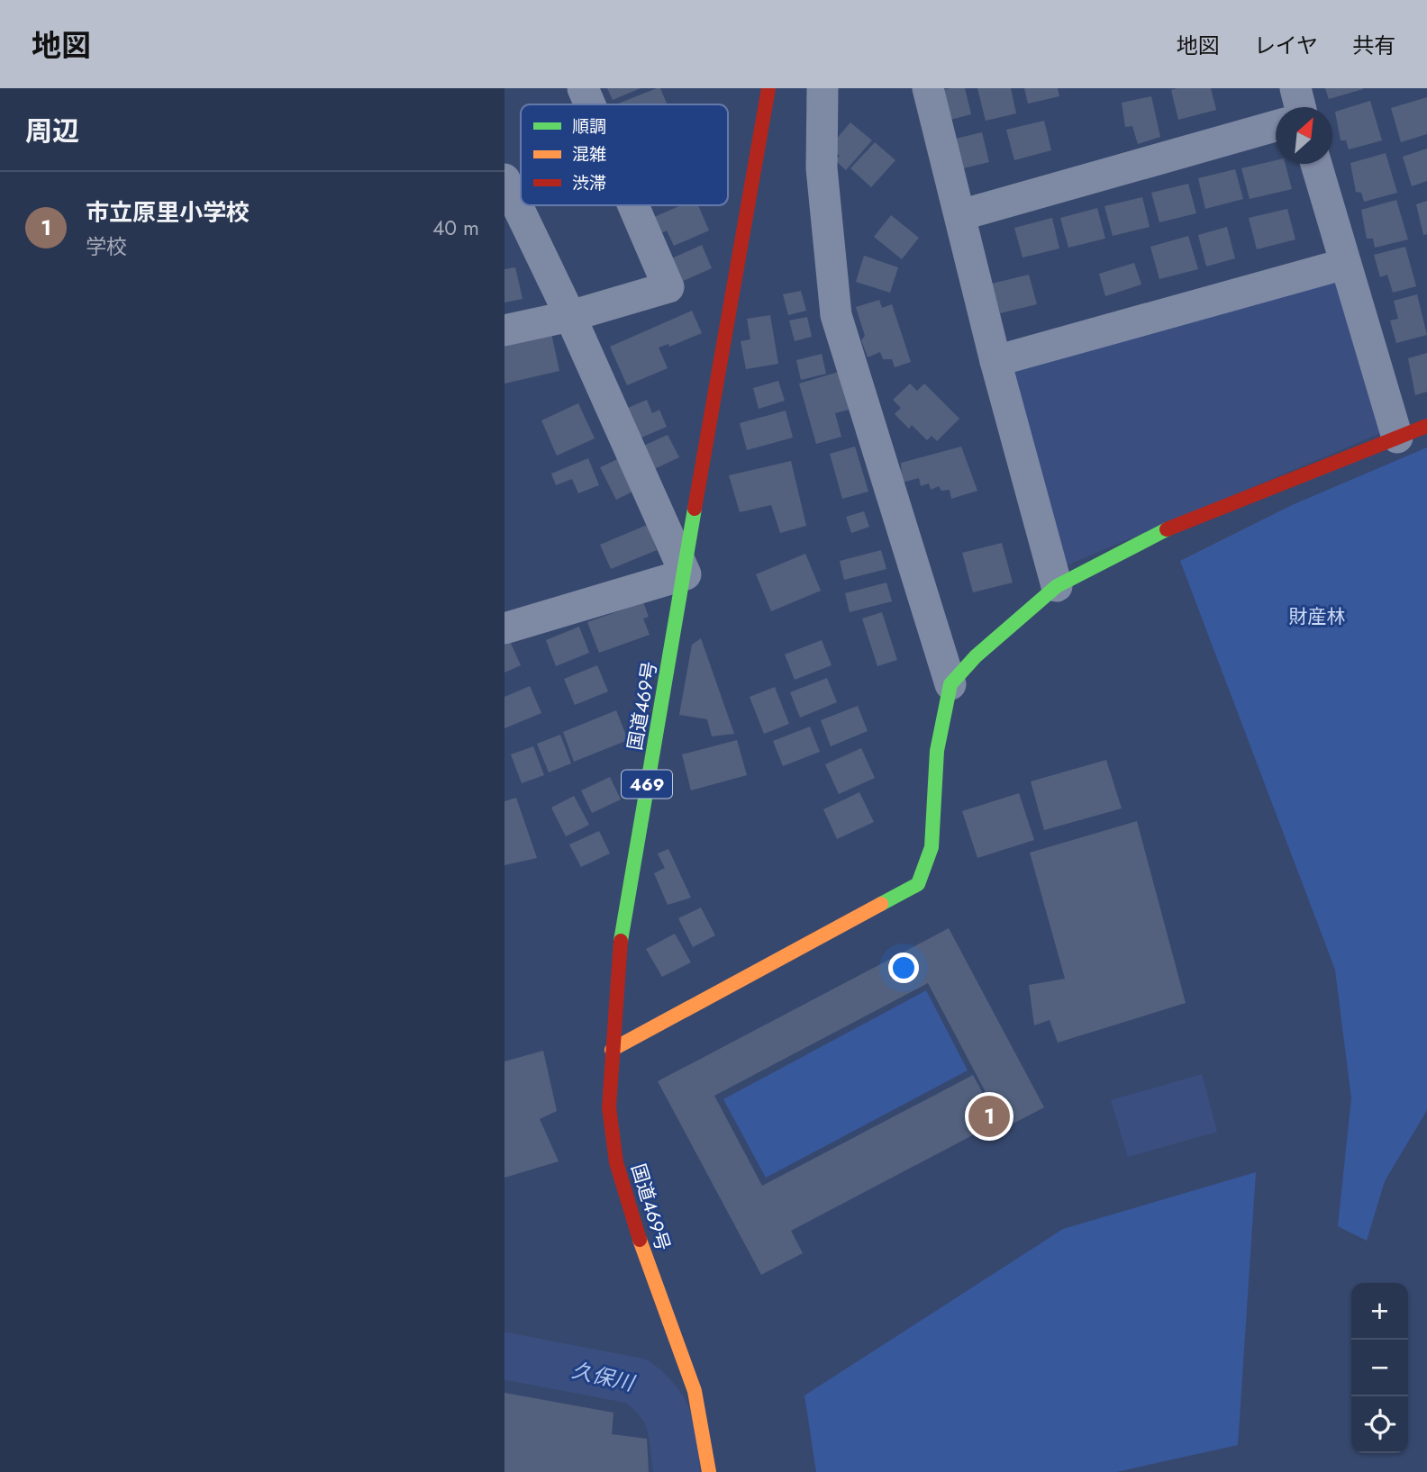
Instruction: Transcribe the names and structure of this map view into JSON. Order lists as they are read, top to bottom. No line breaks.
{"streets":{"main road":["国道469号","469"]},"water":["久保川"],"parks":["財産林"],"legend":["順調","混雑","渋滞"],"north":"top right","page":{"header":"地図","nav":["地図","レイヤ","共有"],"heading":"周辺","list":[{"mark":"1","name":"市立原里小学校","note":"学校","value":"40 m"}],"pins":"1","map_buttons":["+","−"]}}
